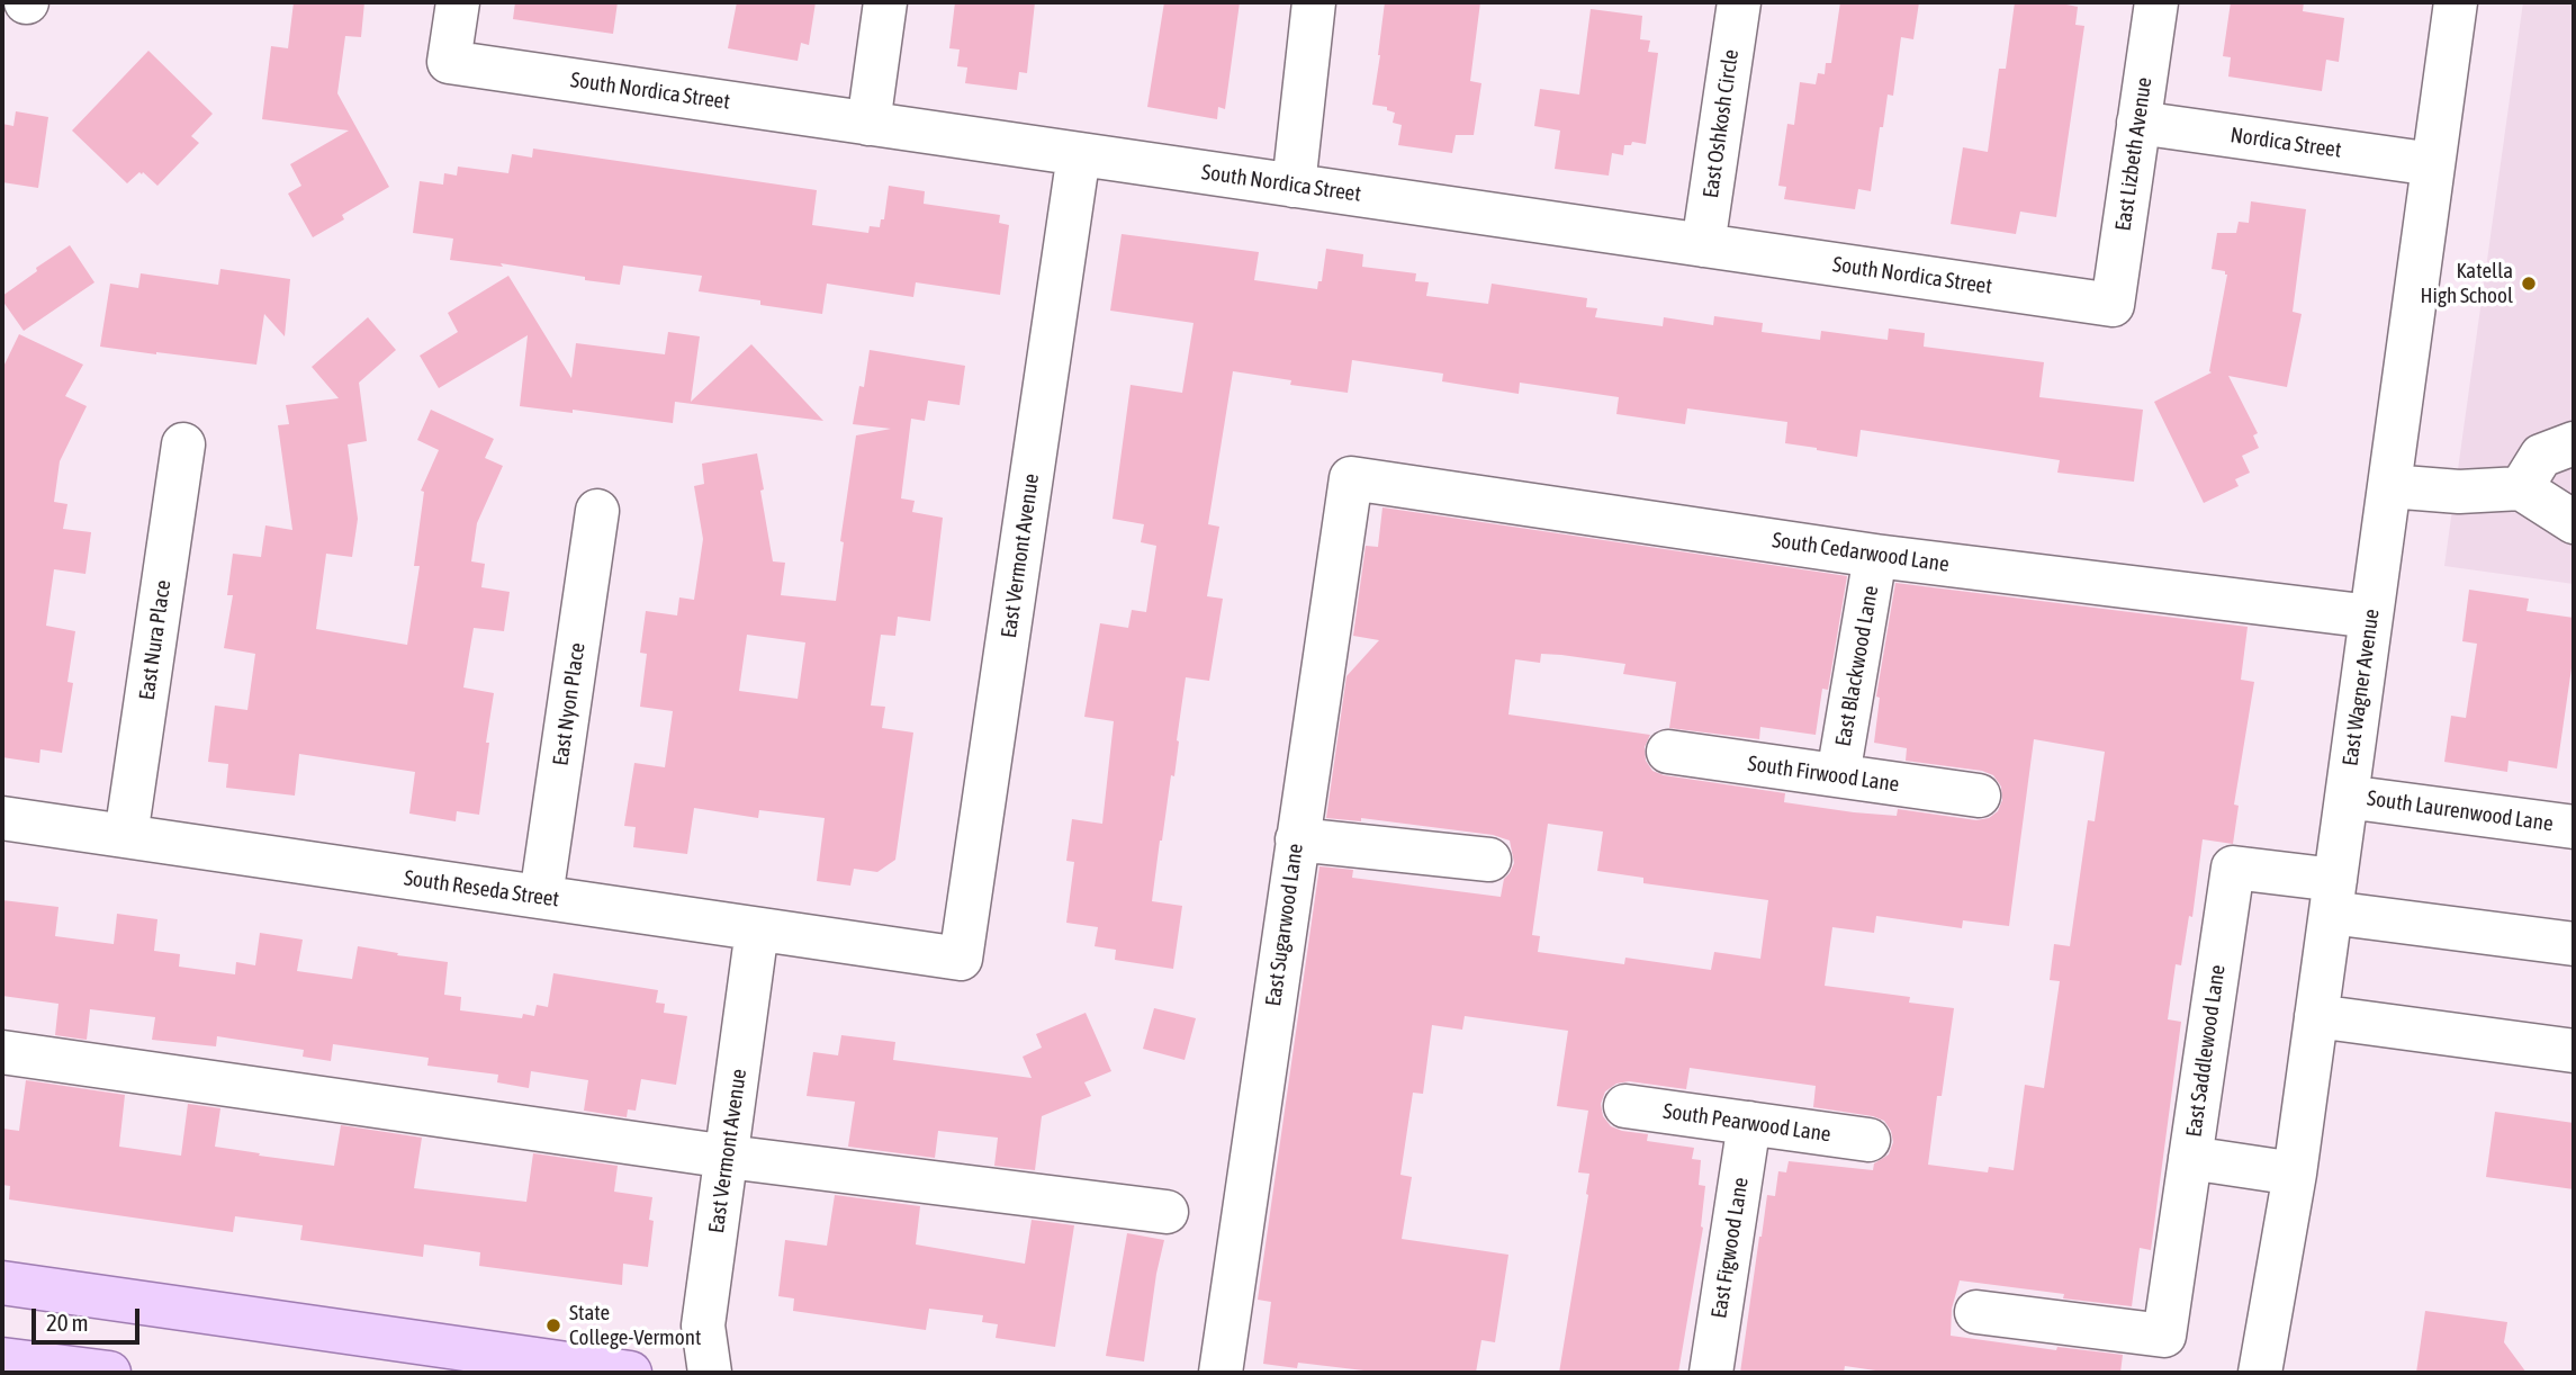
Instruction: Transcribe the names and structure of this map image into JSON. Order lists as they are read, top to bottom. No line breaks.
{"streets":{"street":["South Nordica Street","East Oshkosh Circle","Nordica Street","East Lizbeth Avenue","South Cedarwood Lane","East Vermont Avenue","East Nura Place","East Blackwood Lane","East Wagner Avenue","East Nyon Place","South Firwood Lane","South Laurenwood Lane","South Reseda Street","East Sugarwood Lane","East Saddlewood Lane","South Pearwood Lane","East Figwood Lane"]},"crossings":[["South Nordica Street","East Oshkosh Circle"],["South Nordica Street","East Lizbeth Avenue"],["South Nordica Street","East Vermont Avenue"],["Nordica Street","East Lizbeth Avenue"],["Nordica Street","East Wagner Avenue"],["South Cedarwood Lane","East Blackwood Lane"],["South Cedarwood Lane","East Wagner Avenue"],["South Cedarwood Lane","East Sugarwood Lane"],["East Vermont Avenue","South Reseda Street"],["East Nura Place","South Reseda Street"],["East Blackwood Lane","South Firwood Lane"],["East Wagner Avenue","South Laurenwood Lane"],["East Wagner Avenue","East Saddlewood Lane"],["East Nyon Place","South Reseda Street"],["South Pearwood Lane","East Figwood Lane"]],"places":["Katella High School","State College-Vermont"],"scale_bar":"20 m"}
